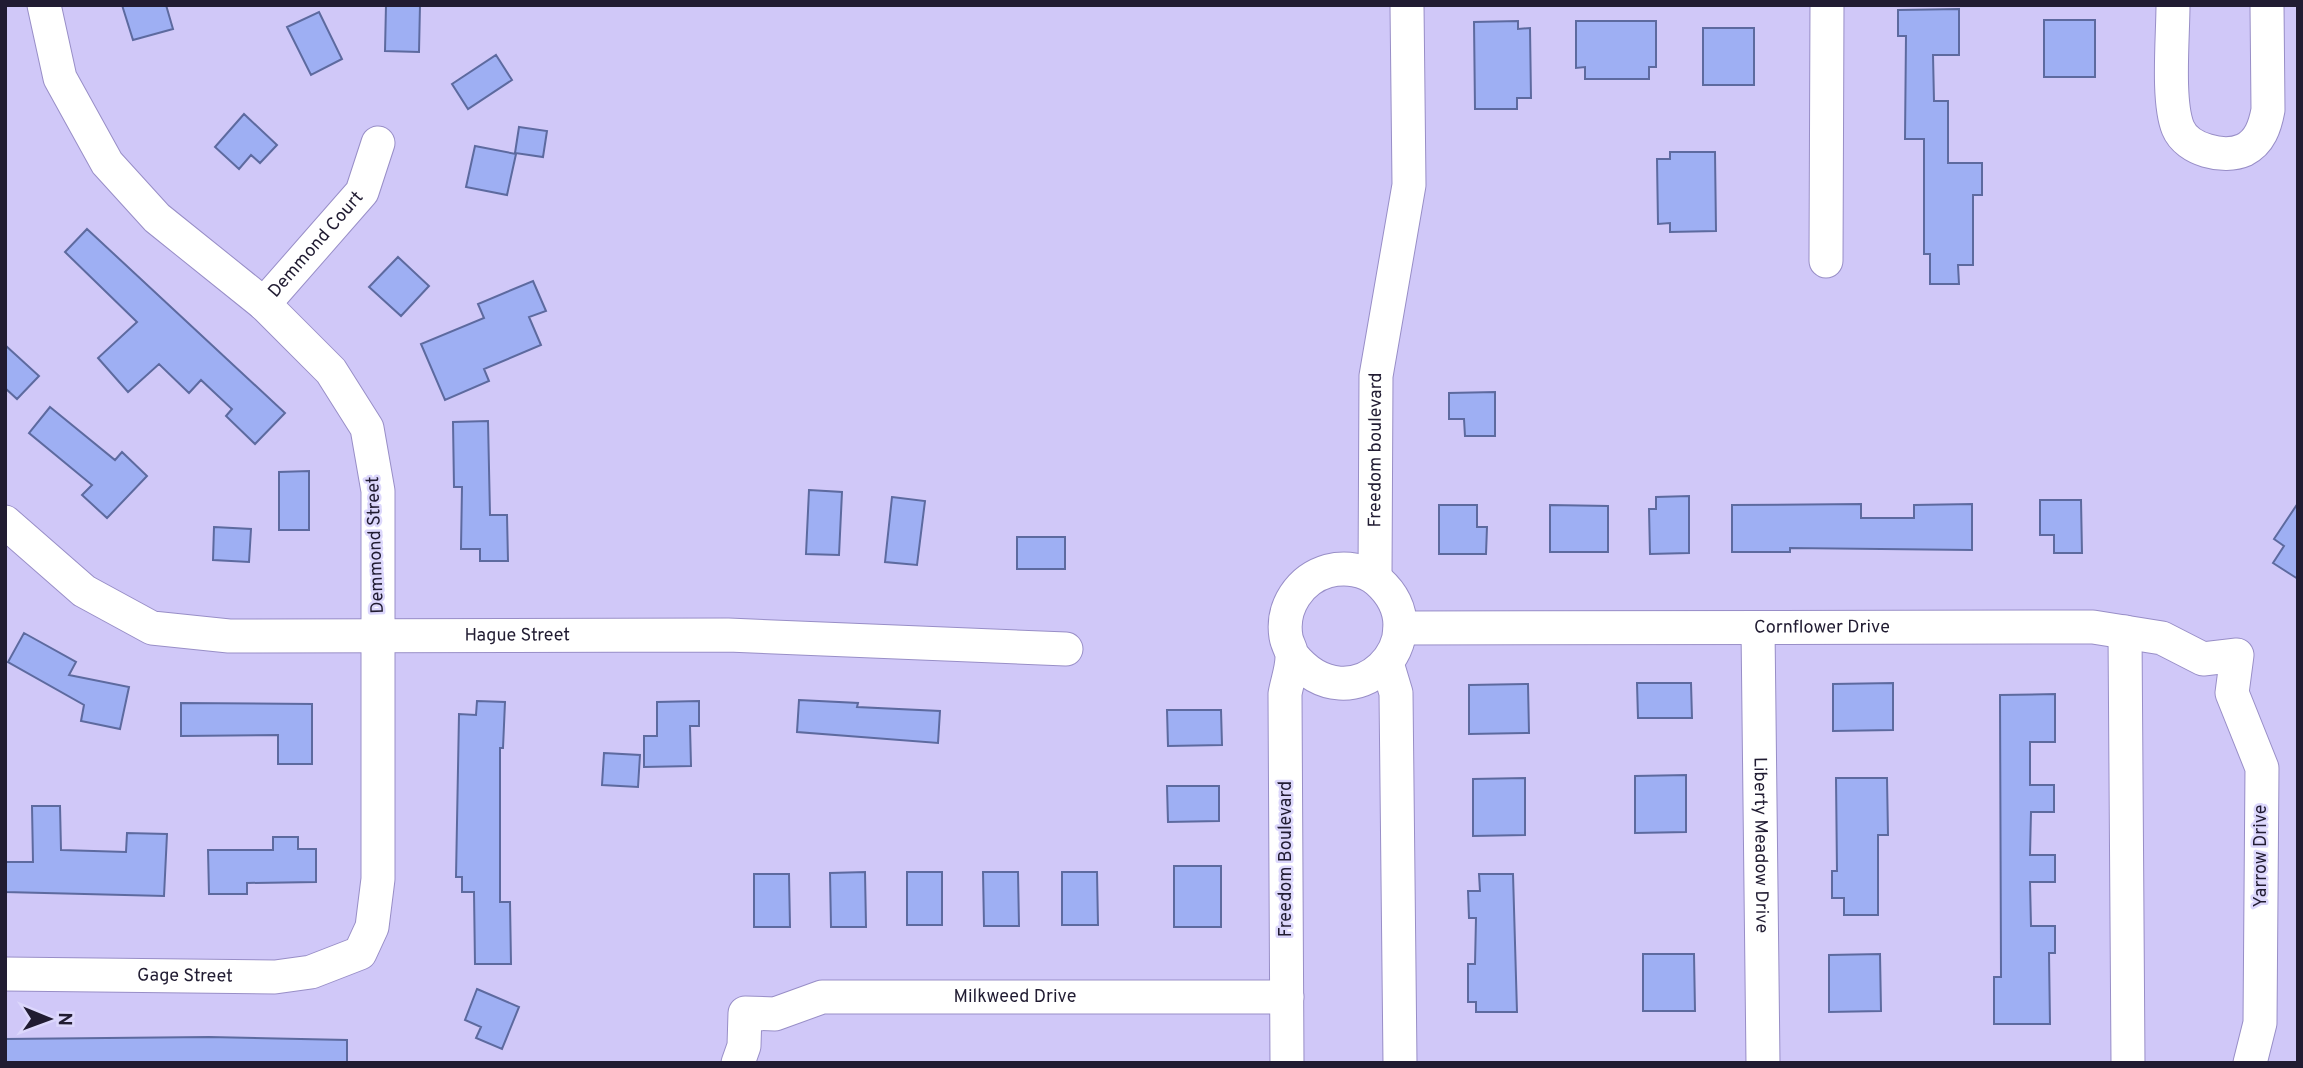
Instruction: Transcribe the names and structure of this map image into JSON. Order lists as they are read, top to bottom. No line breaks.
{"streets":{"street":["Demmond Court","Freedom boulevard","Demmond Street","Cornflower Drive","Hague Street","Liberty Meadow Drive","Yarrow Drive","Freedom Boulevard","Gage Street","Milkweed Drive"]},"crossings":[["Demmond Court","Demmond Street"],["Freedom boulevard","Cornflower Drive"],["Freedom boulevard","Freedom Boulevard"],["Demmond Street","Hague Street"],["Demmond Street","Gage Street"],["Cornflower Drive","Liberty Meadow Drive"],["Cornflower Drive","Yarrow Drive"],["Cornflower Drive","Freedom Boulevard"],["Freedom Boulevard","Milkweed Drive"]],"north":"right"}
